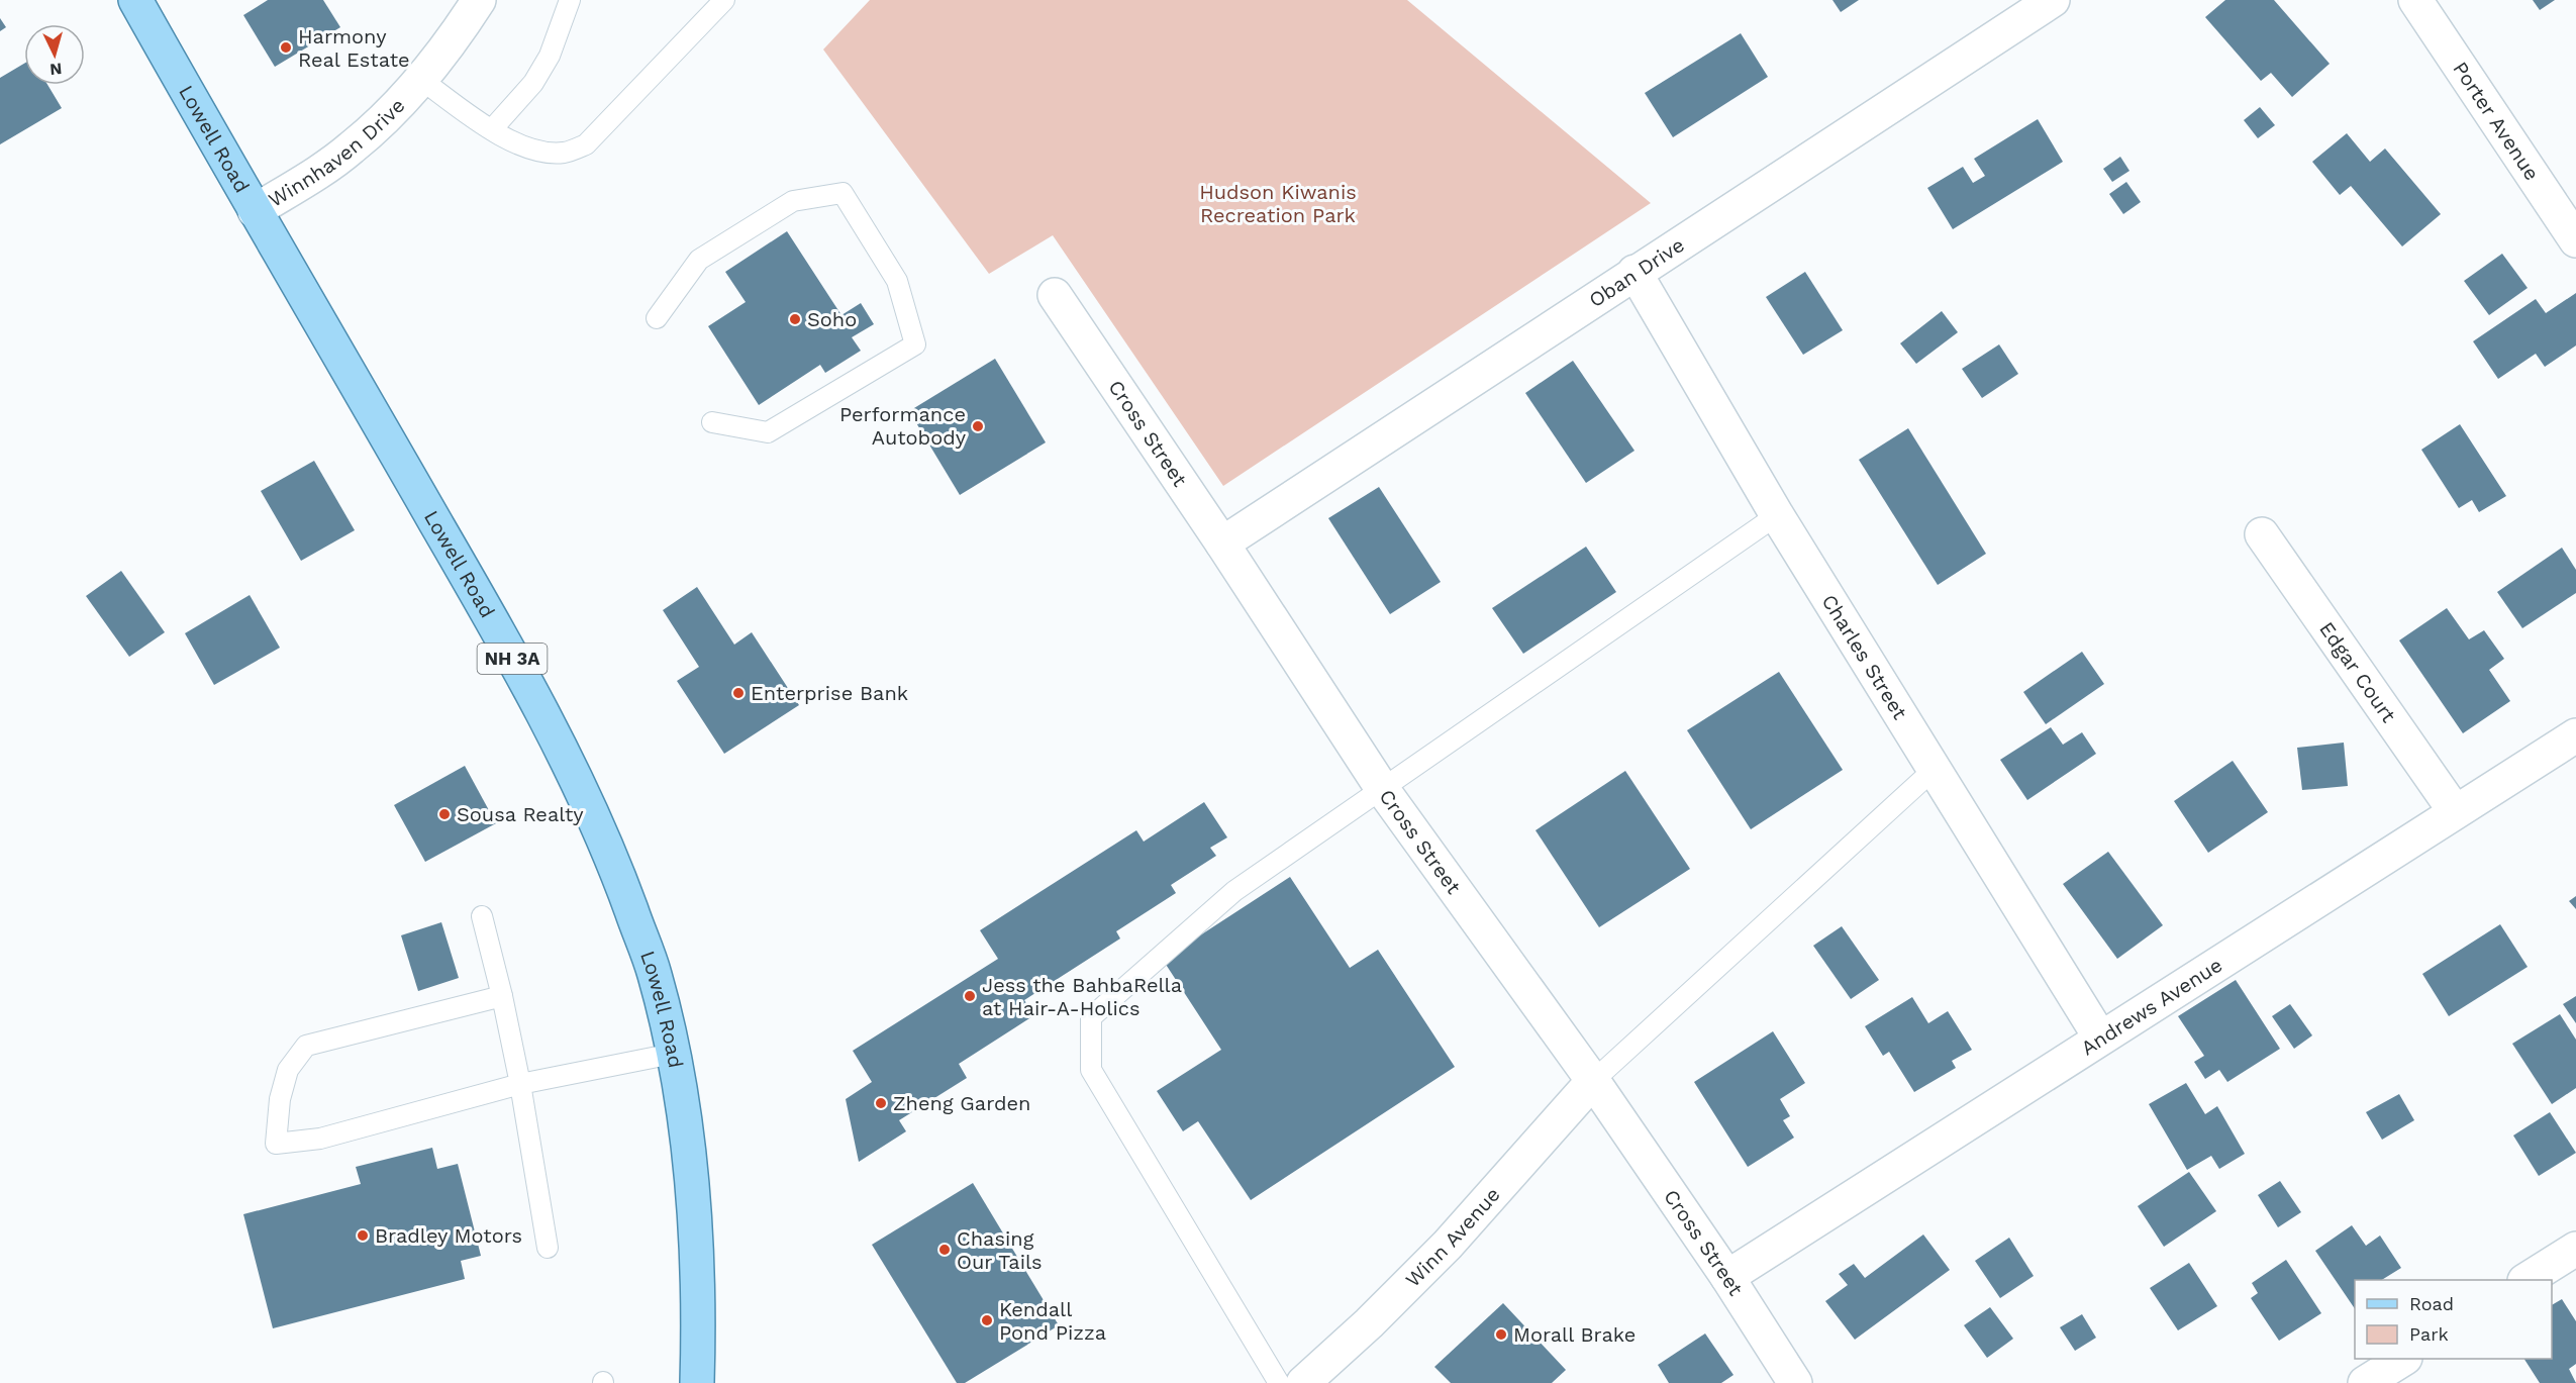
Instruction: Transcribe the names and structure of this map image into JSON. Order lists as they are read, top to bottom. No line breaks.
{"streets":{"main road":["Lowell Road","NH 3A"],"street":["Porter Avenue","Winnhaven Drive","Oban Drive","Cross Street","Charles Street","Edgar Court","Andrews Avenue","Winn Avenue"]},"crossings":[["Lowell Road","Winnhaven Drive"],["Oban Drive","Cross Street"],["Oban Drive","Charles Street"],["Cross Street","Andrews Avenue"],["Cross Street","Winn Avenue"],["Charles Street","Andrews Avenue"],["Edgar Court","Andrews Avenue"]],"parks":["Hudson Kiwanis Recreation Park"],"places":["Harmony Real Estate","Soho","Performance Autobody","Enterprise Bank","Sousa Realty","Jess the BahbaRella at Hair-A-Holics","Zheng Garden","Bradley Motors","Chasing Our Tails","Kendall Pond Pizza","Morall Brake"],"legend":["Road","Park"],"north":"bottom"}
